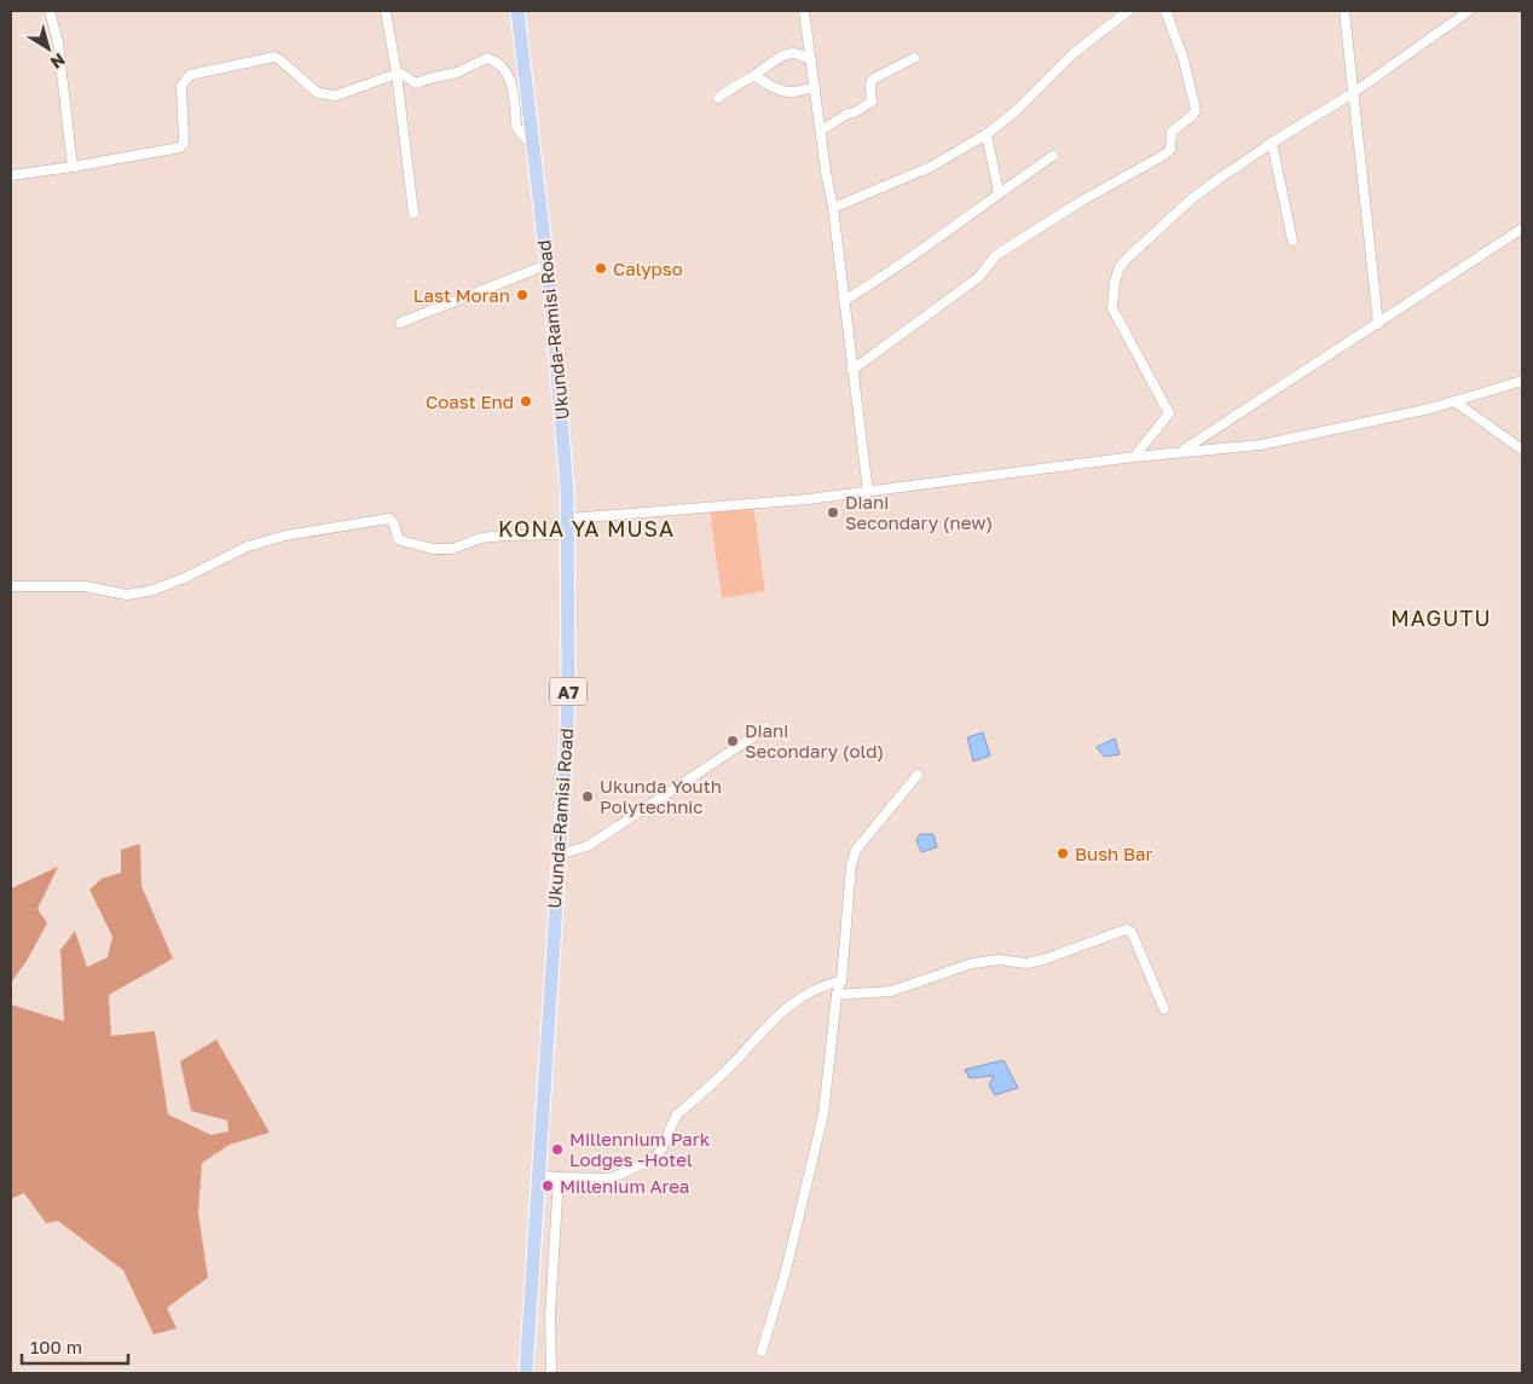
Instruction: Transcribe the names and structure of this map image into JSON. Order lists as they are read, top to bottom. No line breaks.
{"streets":{"highway":["Ukunda-Ramisi Road","A7"]},"districts":["KONA YA MUSA","MAGUTU"],"places":["Calypso","Last Moran","Coast End","Diani Secondary (new)","Diani Secondary (old)","Ukunda Youth Polytechnic","Bush Bar","Millennium Park Lodges -Hotel","Millenium Area"],"scale_bar":"100 m","north":"bottom right"}
